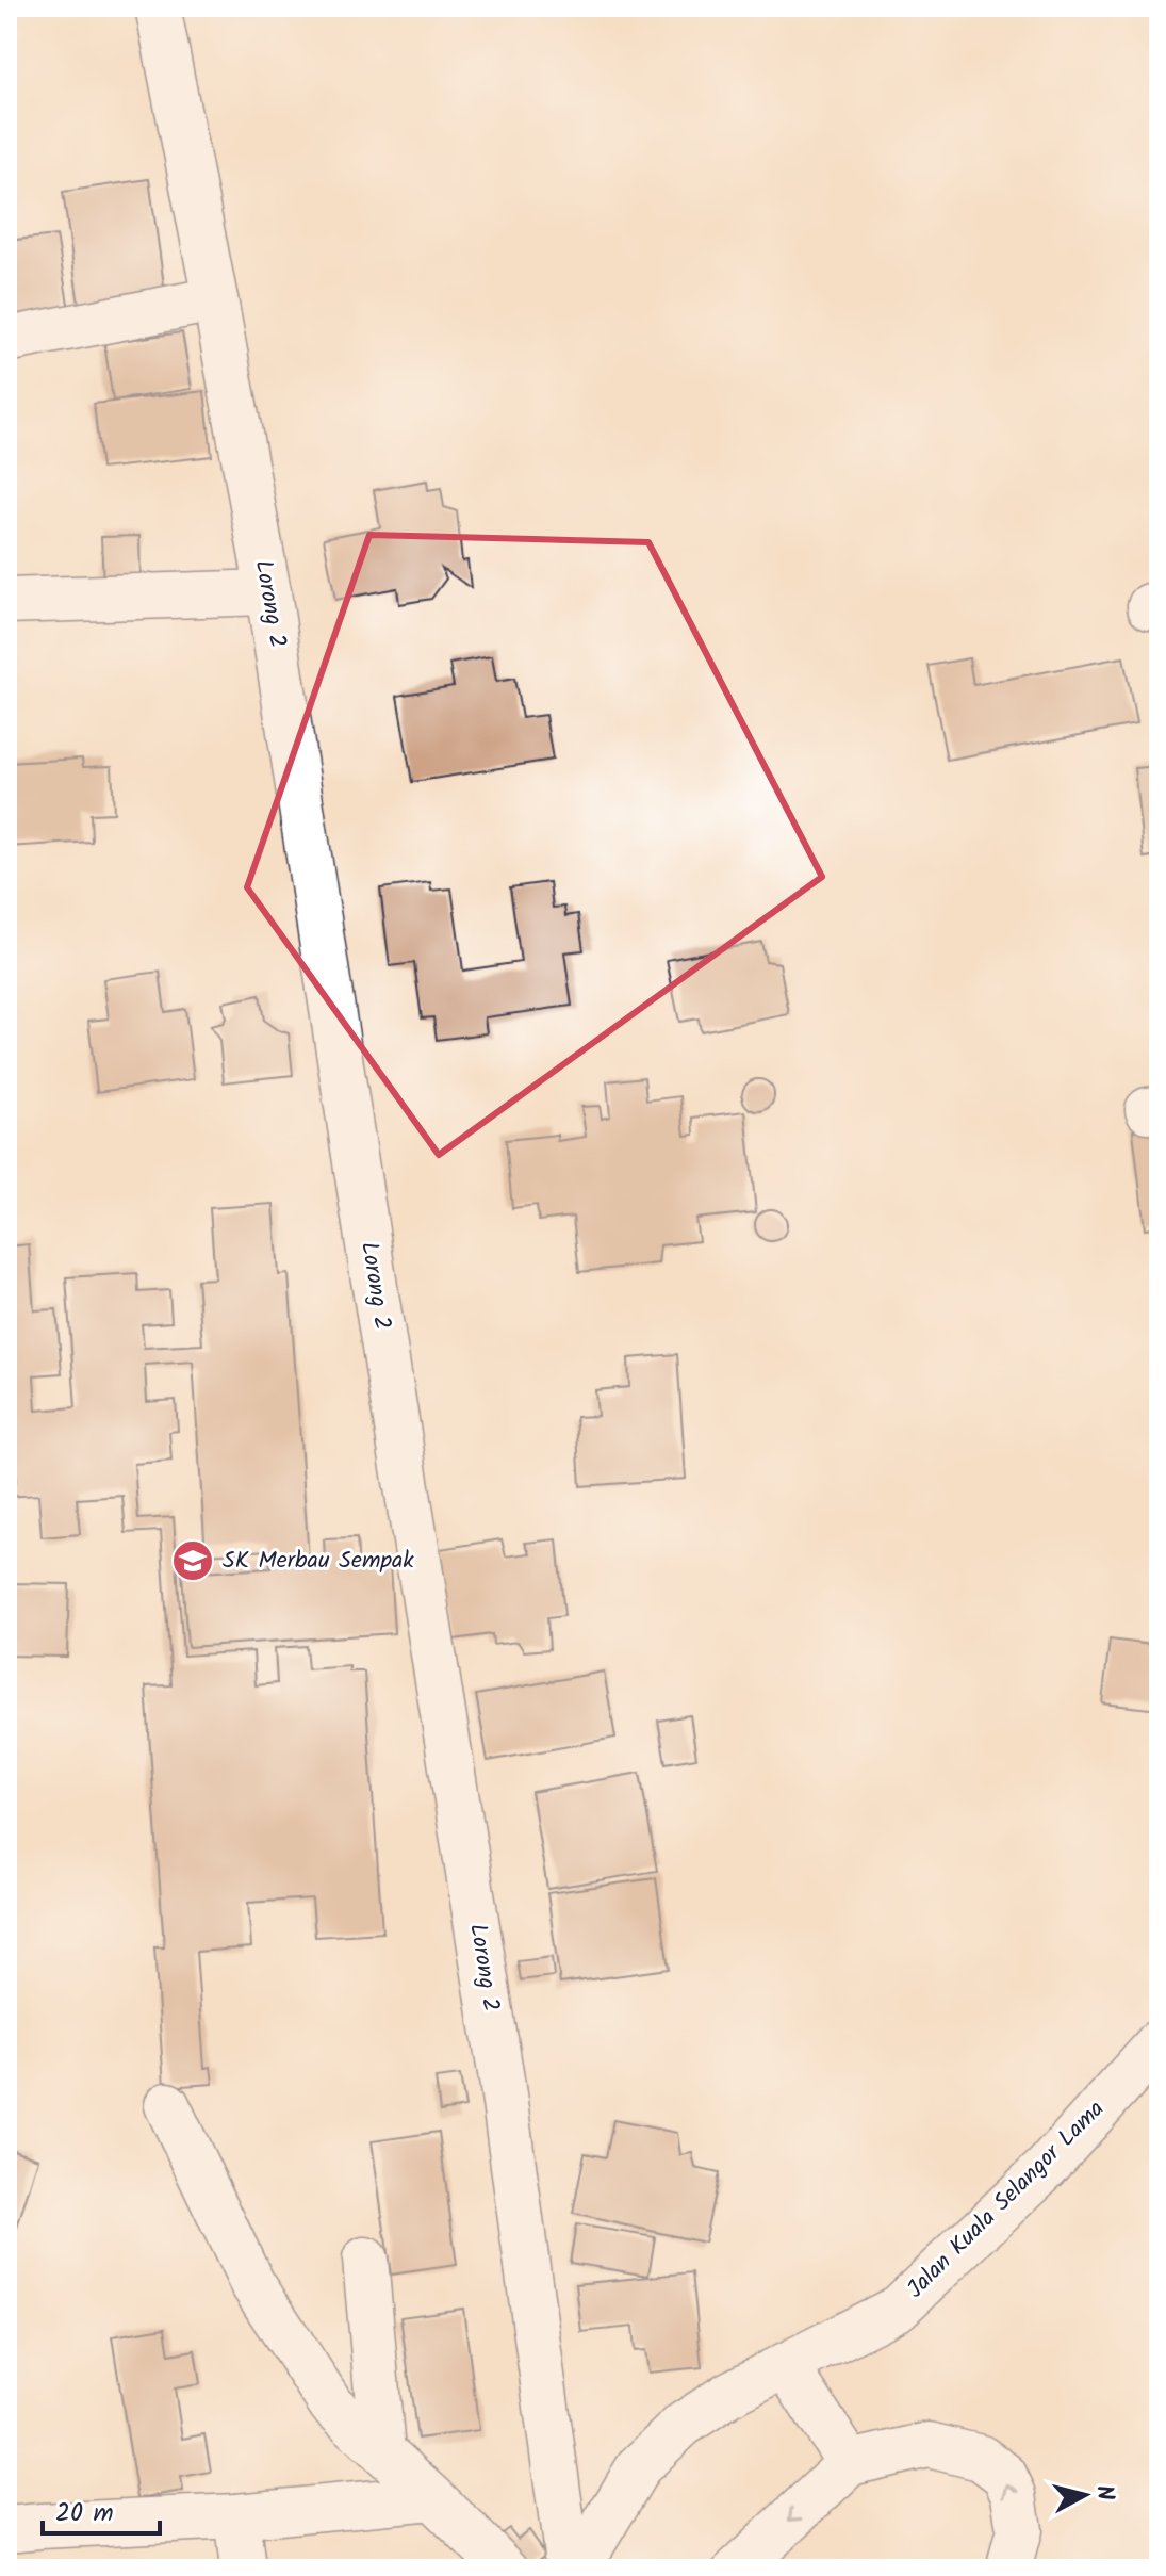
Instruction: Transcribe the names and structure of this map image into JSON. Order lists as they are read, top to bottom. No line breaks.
{"streets":{"street":["Lorong 2","Jalan Kuala Selangor Lama"]},"places":{"school or university":["SK Merbau Sempak"]},"scale_bar":"20 m","north":"right"}
